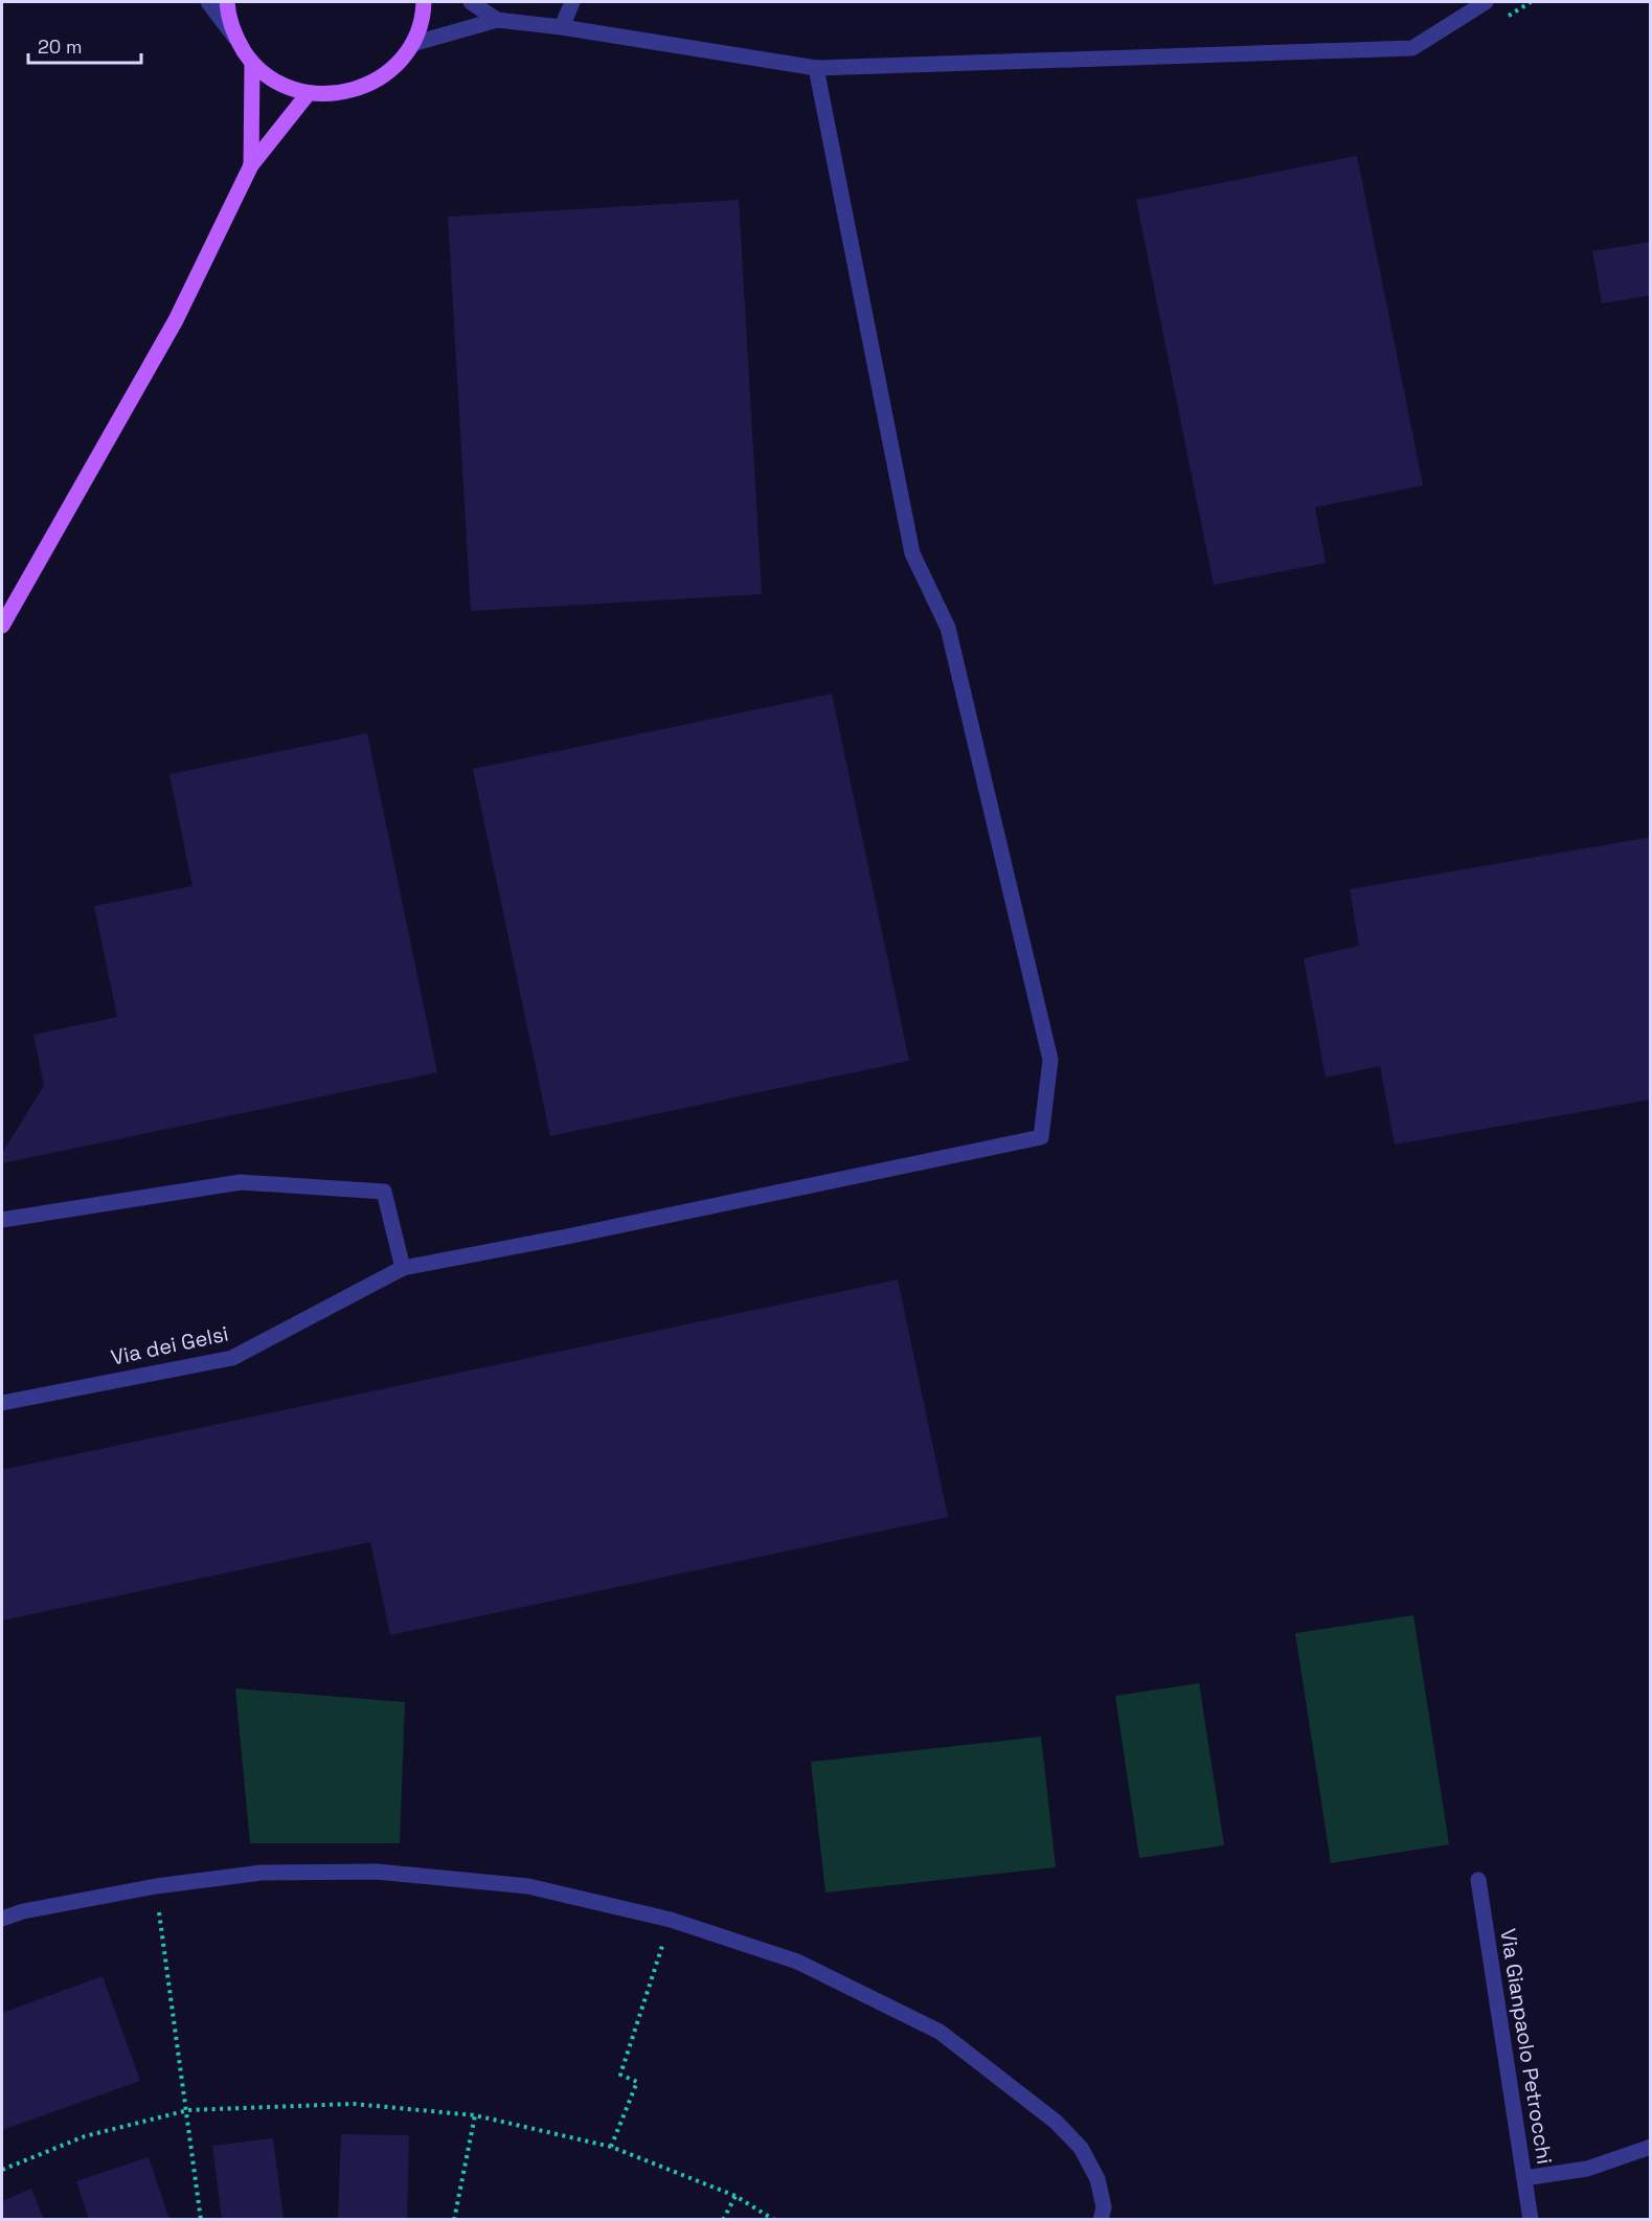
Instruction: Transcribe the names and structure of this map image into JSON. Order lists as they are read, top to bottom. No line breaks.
{"streets":{"street":["Via dei Gelsi","Via Gianpaolo Petrocchi"]},"scale_bar":"20 m"}
